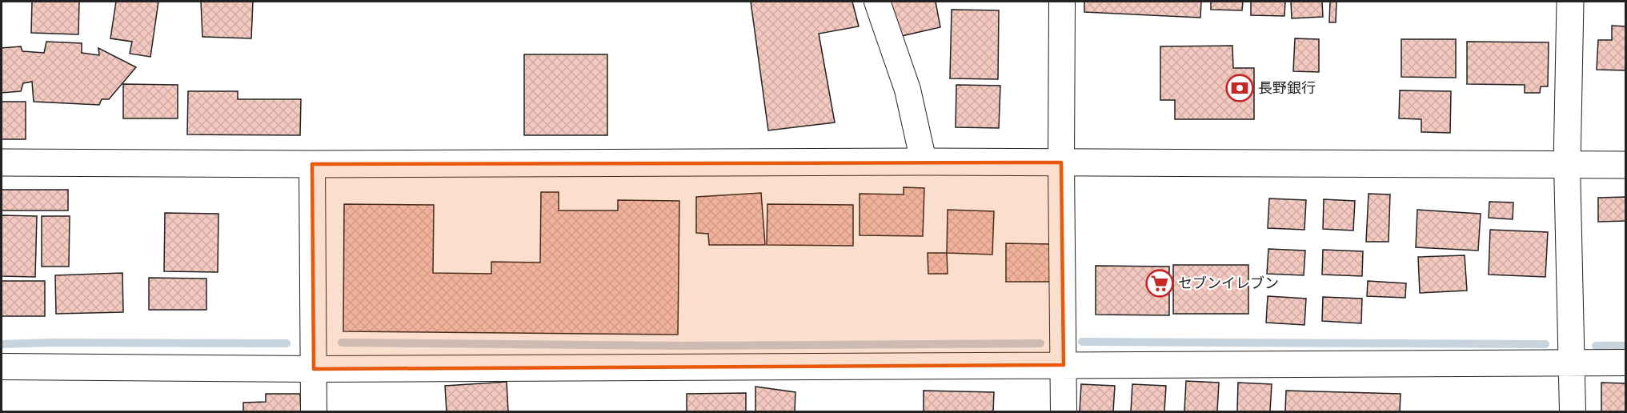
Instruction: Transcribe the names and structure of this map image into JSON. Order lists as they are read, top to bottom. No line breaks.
{"places":{"bank":["長野銀行"],"supermarket":["セブンイレブン"]}}
